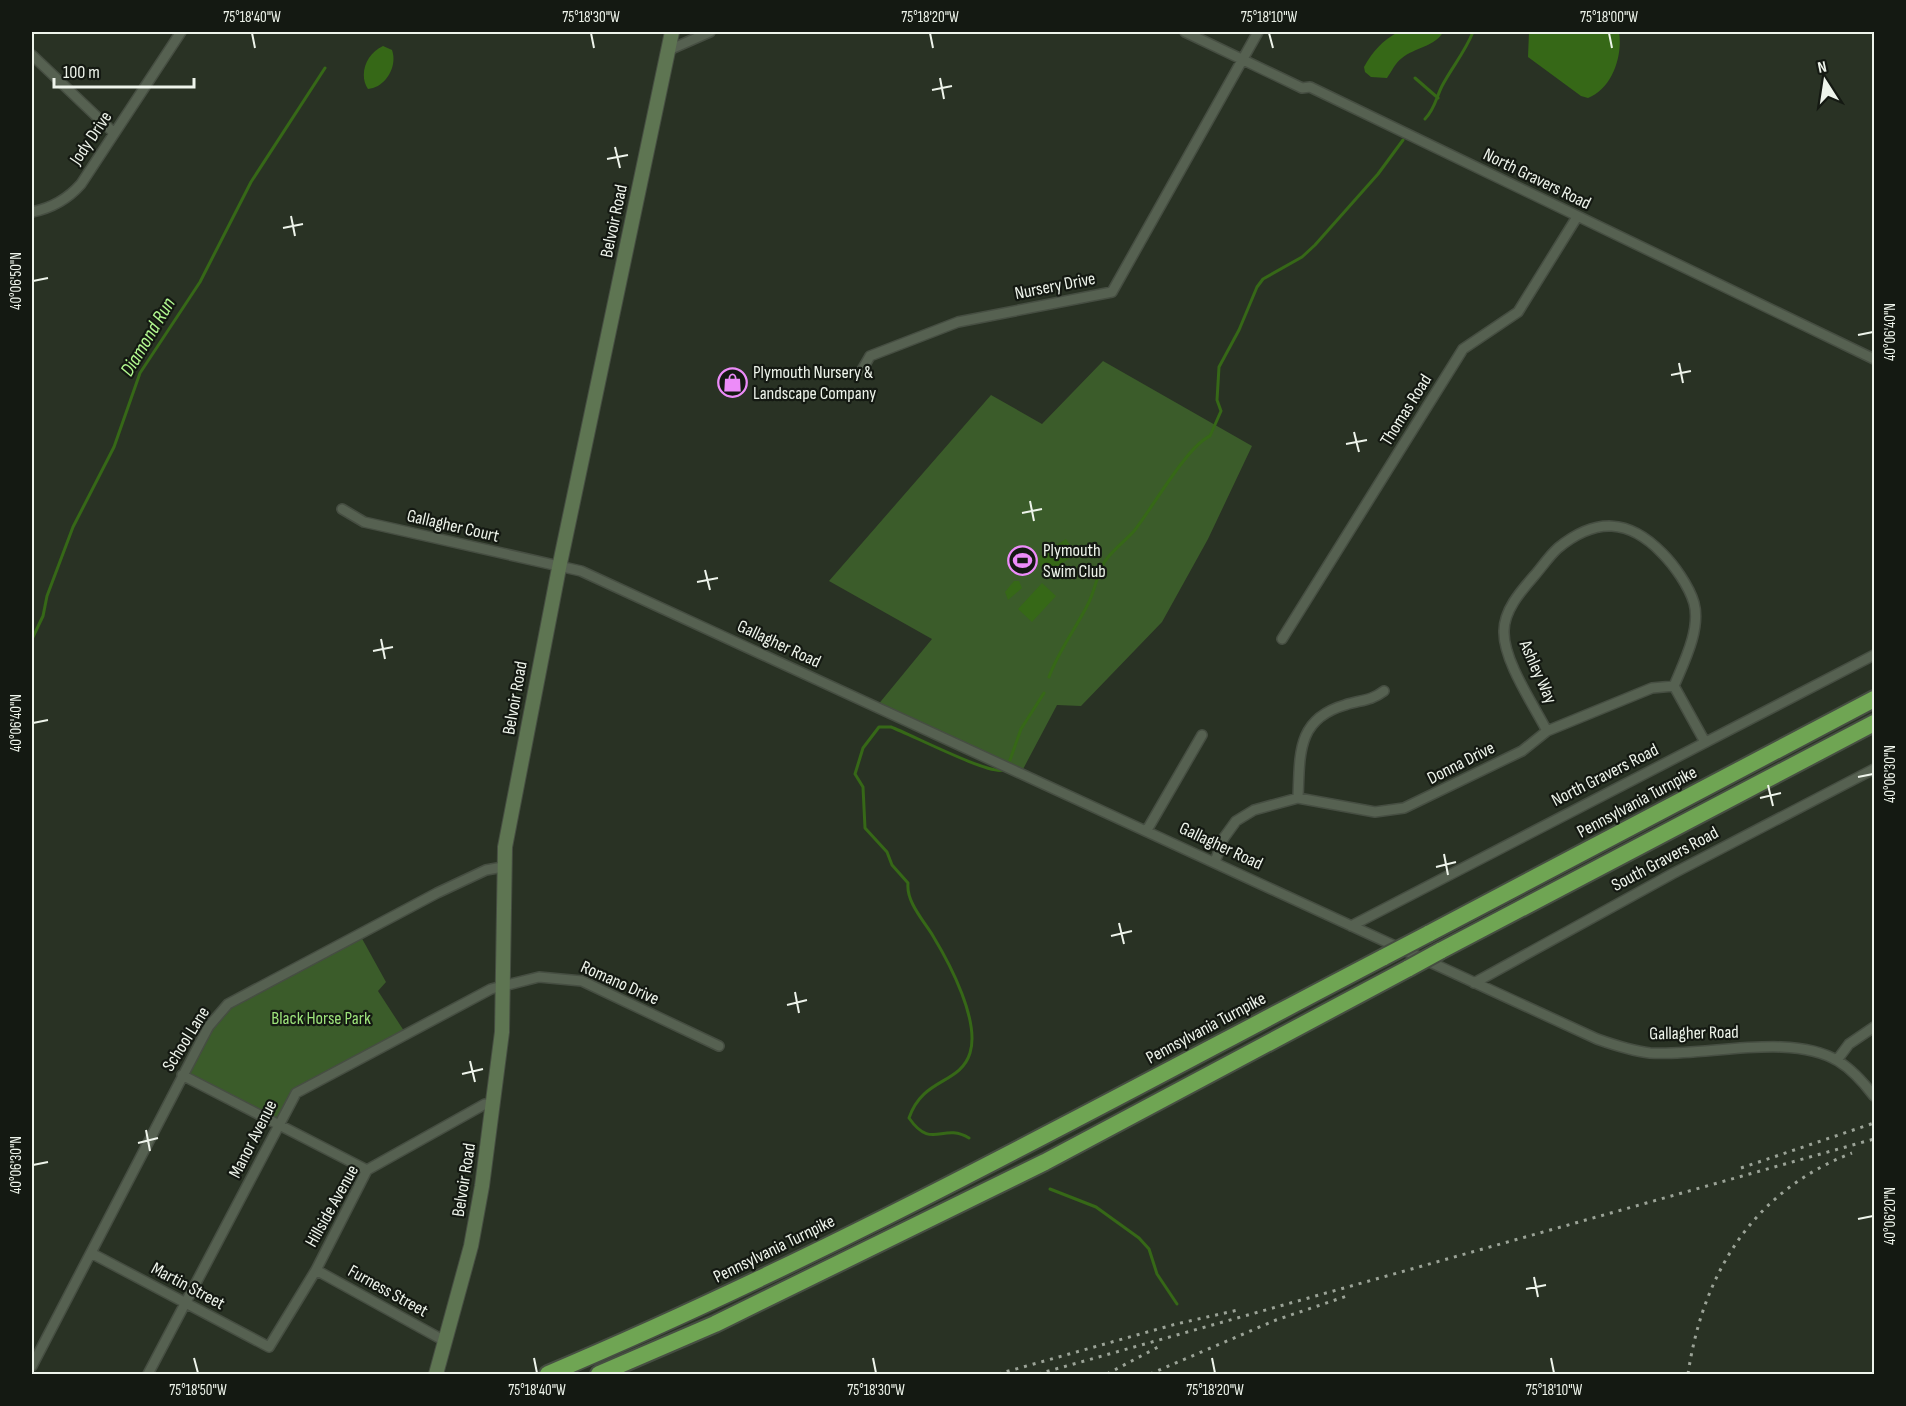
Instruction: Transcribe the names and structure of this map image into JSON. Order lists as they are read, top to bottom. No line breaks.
{"streets":{"highway":["Pennsylvania Turnpike"],"street":["Jody Drive","North Gravers Road","Belvoir Road","Nursery Drive","Thomas Road","Gallagher Court","Gallagher Road","Ashley Way","Donna Drive","South Gravers Road","Romano Drive","School Lane","Manor Avenue","Hillside Avenue","Martin Street","Furness Street"]},"crossings":[["North Gravers Road","Nursery Drive"],["North Gravers Road","Thomas Road"],["North Gravers Road","Gallagher Road"],["Belvoir Road","Gallagher Court"],["Belvoir Road","Gallagher Road"],["Belvoir Road","Romano Drive"],["Belvoir Road","School Lane"],["Belvoir Road","Manor Avenue"],["Belvoir Road","Hillside Avenue"],["Belvoir Road","Furness Street"],["Gallagher Court","Gallagher Road"],["Gallagher Road","Donna Drive"],["Gallagher Road","South Gravers Road"],["Ashley Way","Donna Drive"],["Romano Drive","Manor Avenue"],["School Lane","Martin Street"],["Manor Avenue","Martin Street"],["Hillside Avenue","Martin Street"],["Hillside Avenue","Furness Street"]],"water":["Diamond Run"],"parks":["Black Horse Park"],"places":{"shop":["Plymouth Nursery & Landscape Company"],"sports":["Plymouth Swim Club"]},"scale_bar":"100 m","north":"top","coordinates":["75°18'40\"W","75°18'30\"W","75°18'20\"W","75°18'10\"W","75°18'00\"W","40°06'50\"N","40°06'40\"N","40°06'30\"N","40°06'20\"N","75°18'50\"W"]}
